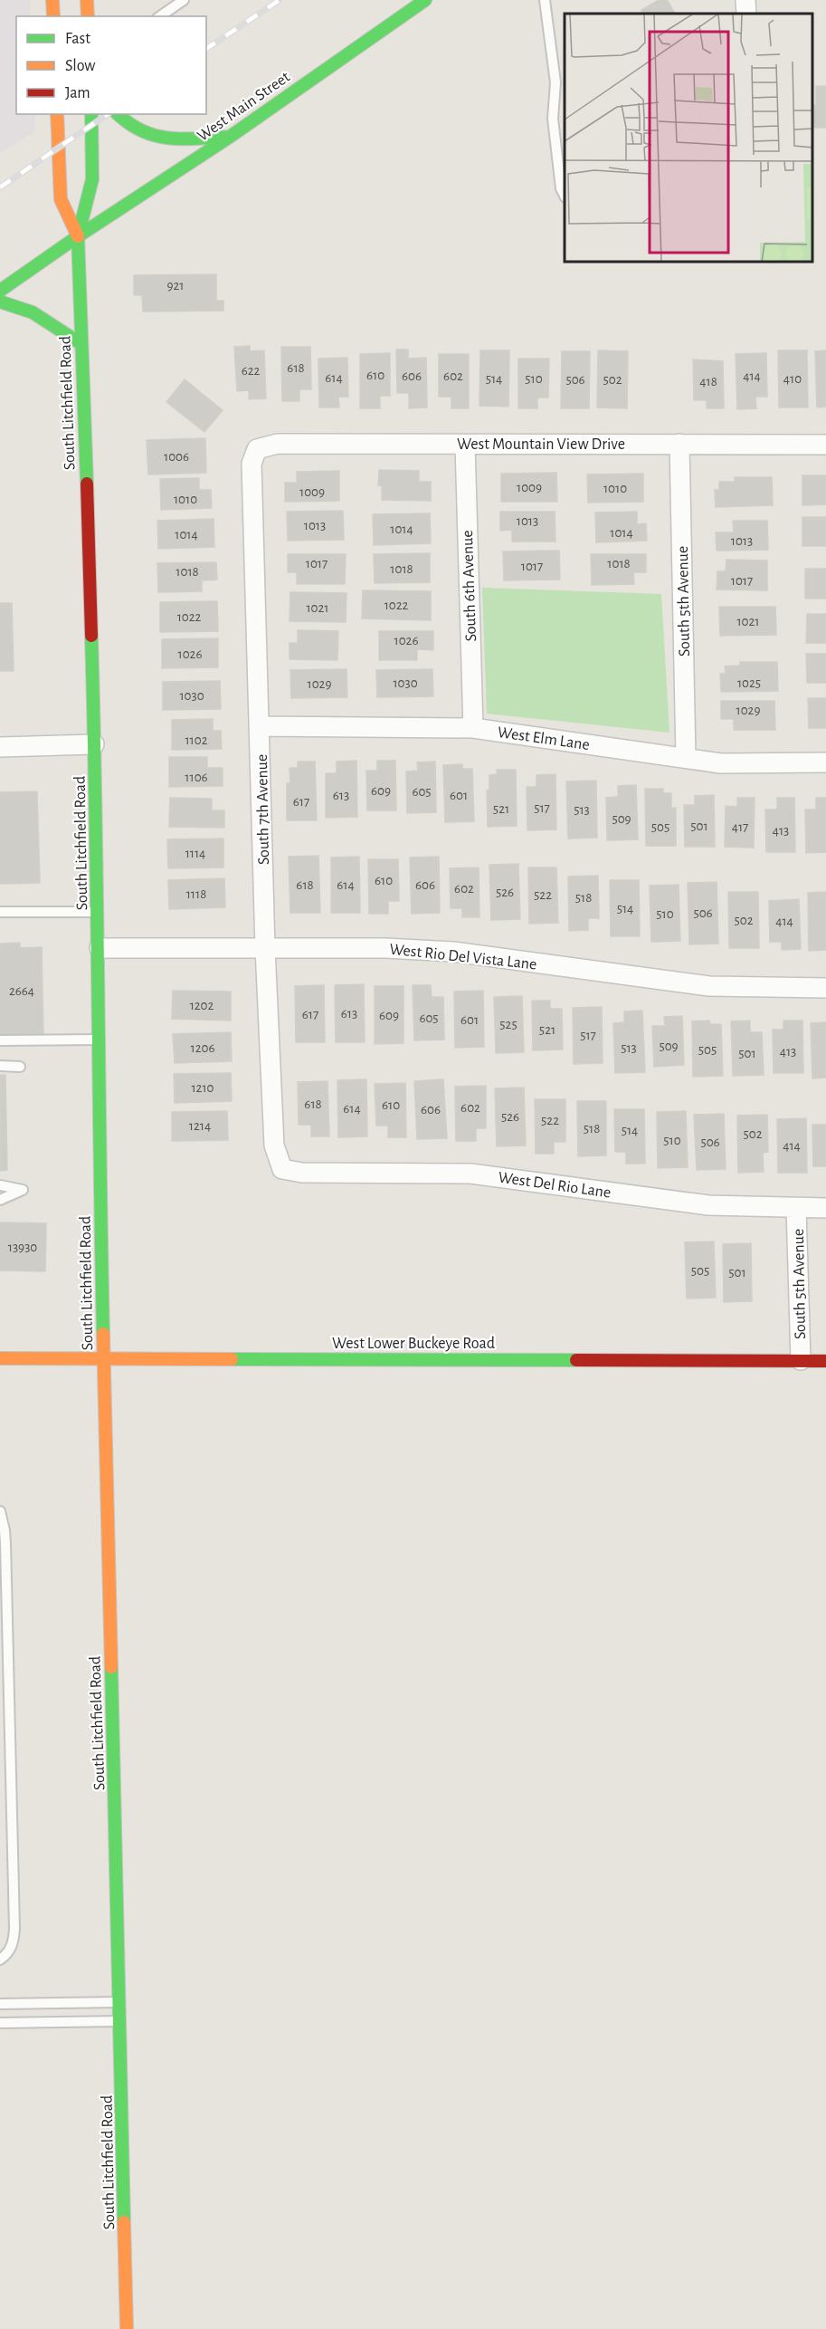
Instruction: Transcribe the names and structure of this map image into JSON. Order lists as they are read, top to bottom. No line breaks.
{"streets":{"main road":["West Main Street","South Litchfield Road","West Lower Buckeye Road"],"street":["West Mountain View Drive","South 6th Avenue","South 5th Avenue","West Elm Lane","South 7th Avenue","West Rio Del Vista Lane","West Del Rio Lane"]},"crossings":[["West Main Street","South Litchfield Road"],["South Litchfield Road","West Rio Del Vista Lane"],["South Litchfield Road","West Lower Buckeye Road"],["West Mountain View Drive","South 6th Avenue"],["West Mountain View Drive","South 5th Avenue"],["West Mountain View Drive","South 7th Avenue"],["South 6th Avenue","West Elm Lane"],["South 5th Avenue","West Elm Lane"],["South 5th Avenue","West Del Rio Lane"],["South 5th Avenue","West Lower Buckeye Road"],["West Elm Lane","South 7th Avenue"],["South 7th Avenue","West Rio Del Vista Lane"],["South 7th Avenue","West Del Rio Lane"]],"house_numbers":["921","618","622","610","606","602","414","614","514","510","410","506","502","418","1006","1009","1010","1009","1010","1013","1013","1014","1014","1014","1013","1017","1018","1017","1018","1018","1017","1022","1021","1022","1021","1026","1026","1030","1025","1029","1030","1029","1102","1106","609","605","613","601","617","517","521","513","509","501","505","417","413","1114","610","618","614","606","602","526","1118","522","518","514","506","510","502","414","2664","1202","613","617","609","605","601","525","521","517","509","1206","513","505","413","501","1210","618","610","602","614","606","526","522","1214","518","514","502","510","506","414","13930","505","501"],"legend":["Fast","Slow","Jam"]}
